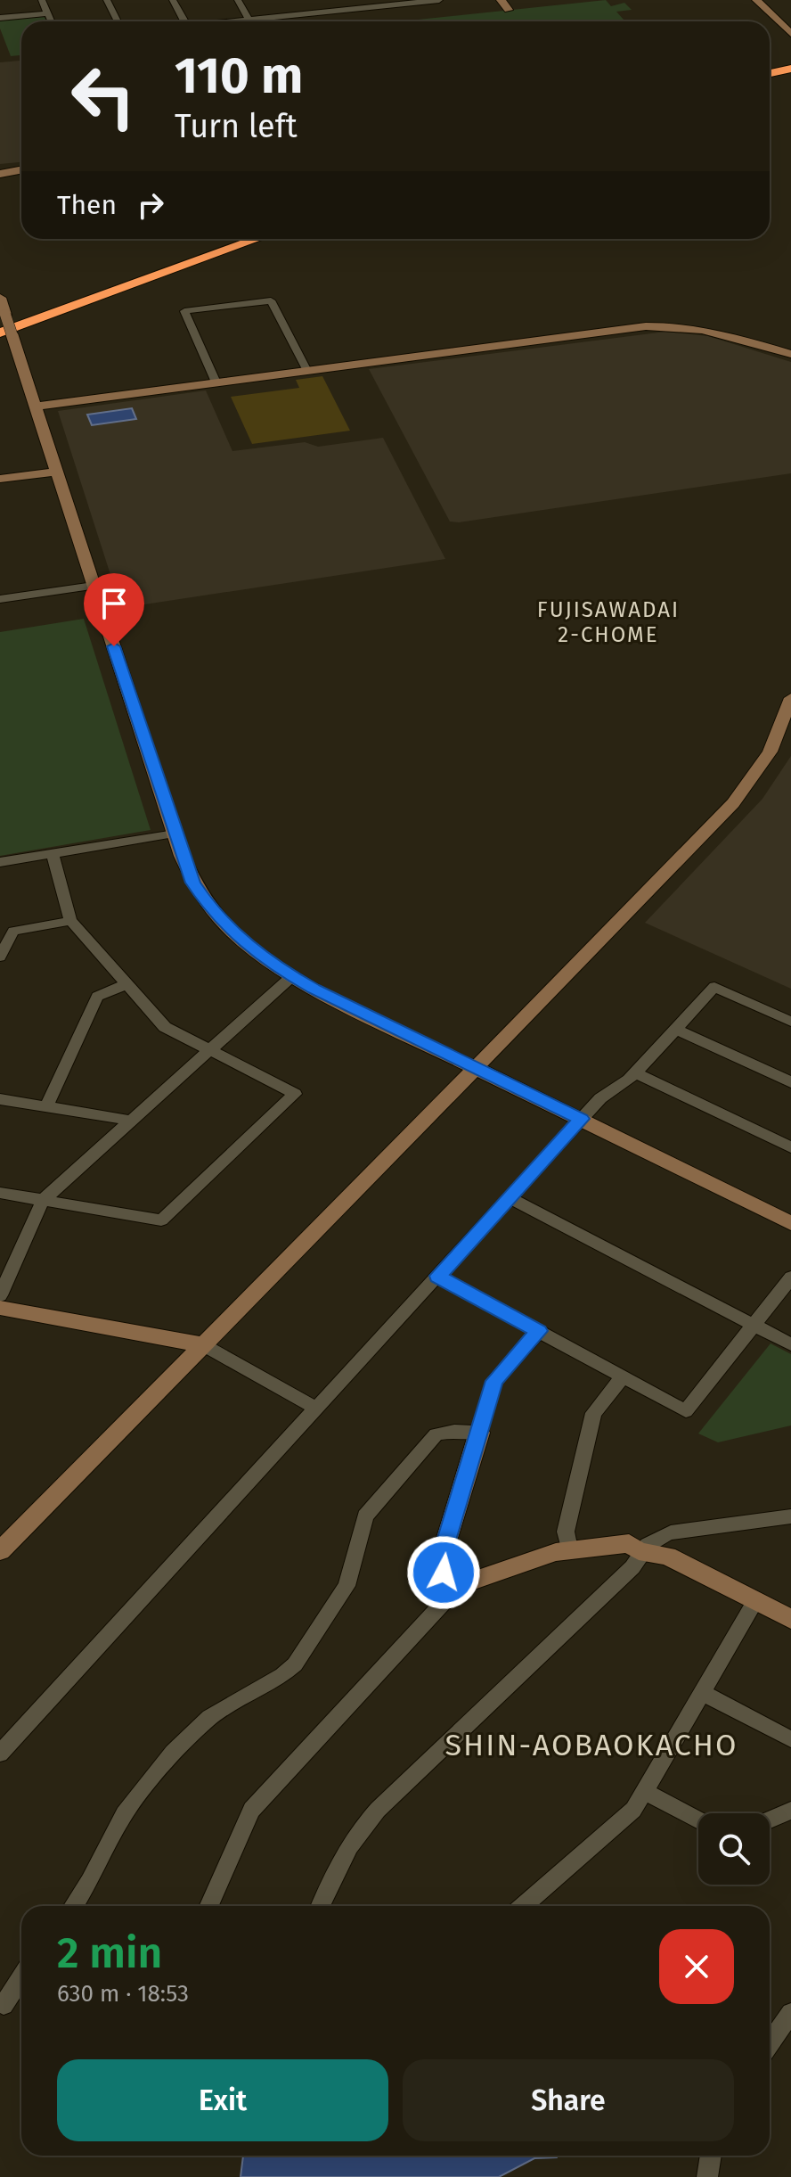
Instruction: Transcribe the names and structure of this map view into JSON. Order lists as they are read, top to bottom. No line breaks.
{"districts":["FUJISAWADAI 2-CHOME","SHIN-AOBAOKACHO"],"page":{"turn":["110 m","Turn left"],"then":"Then","heading":["2 min","630 m · 18:53"],"buttons":["Exit","Share"]}}
